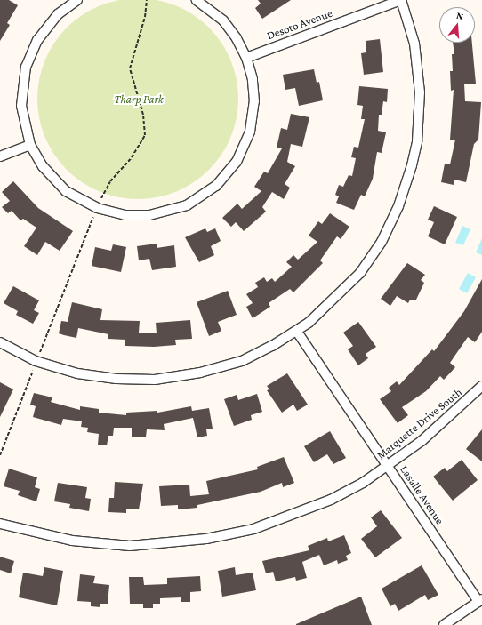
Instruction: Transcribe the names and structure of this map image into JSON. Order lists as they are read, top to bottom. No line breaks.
{"streets":{"street":["Desoto Avenue","Marquette Drive South","Lasalle Avenue"]},"crossings":[["Marquette Drive South","Lasalle Avenue"]],"parks":["Tharp Park"],"north":"top"}
